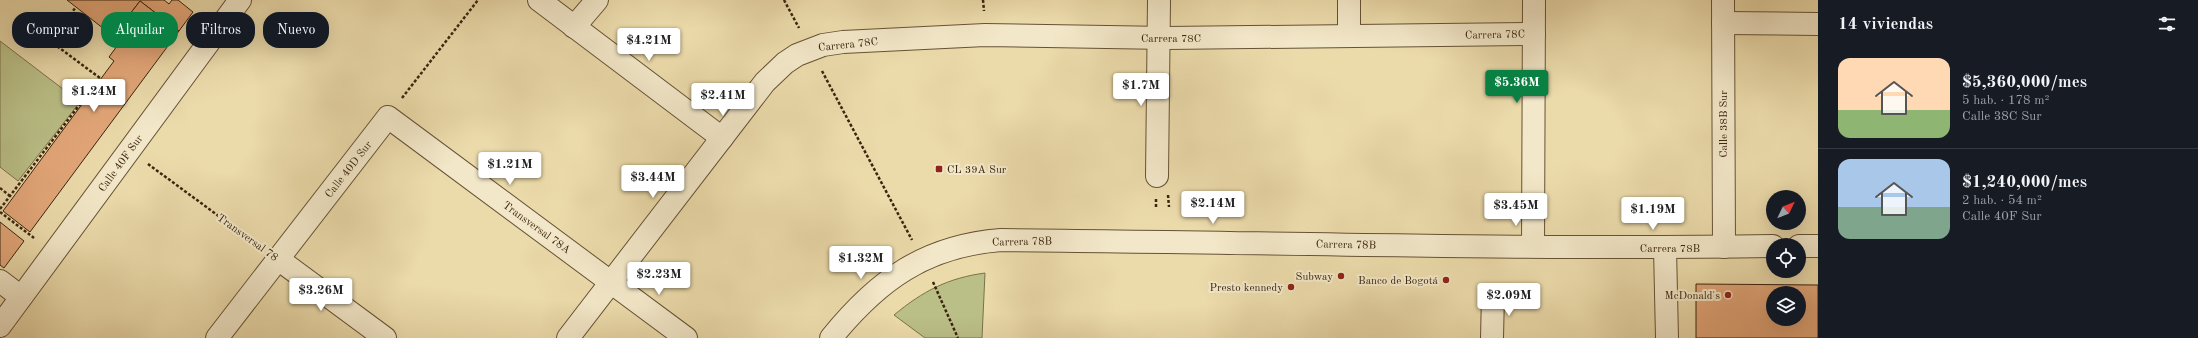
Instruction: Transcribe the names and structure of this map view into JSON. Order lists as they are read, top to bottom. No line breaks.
{"streets":{"street":["Carrera 78C","Calle 38B Sur","Calle 40F Sur","Calle 40D Sur","Transversal 78A","Transversal 78","Carrera 78B"]},"crossings":[["Carrera 78C","Transversal 78A"],["Calle 38B Sur","Carrera 78B"],["Calle 40F Sur","Transversal 78"],["Calle 40D Sur","Transversal 78A"],["Calle 40D Sur","Transversal 78"]],"places":{"transit":["CL 39A Sur"],"other":["Subway","Banco de Bogotá","Presto kennedy","McDonald's"]},"north":"top right","page":{"heading":"14 viviendas","chip":["Comprar","Alquilar","Filtros","Nuevo"],"price":["$4.21M","$5.36M","$1.7M","$1.24M","$2.41M","$1.21M","$3.44M","$2.14M","$3.45M","$1.19M","$1.32M","$2.23M","$3.26M","$2.09M"],"list":[{"name":"$5,360,000/mes","note":"5 hab. · 178 m² · Calle 38C Sur"},{"name":"$1,240,000/mes","note":"2 hab. · 54 m² · Calle 40F Sur"}]}}
